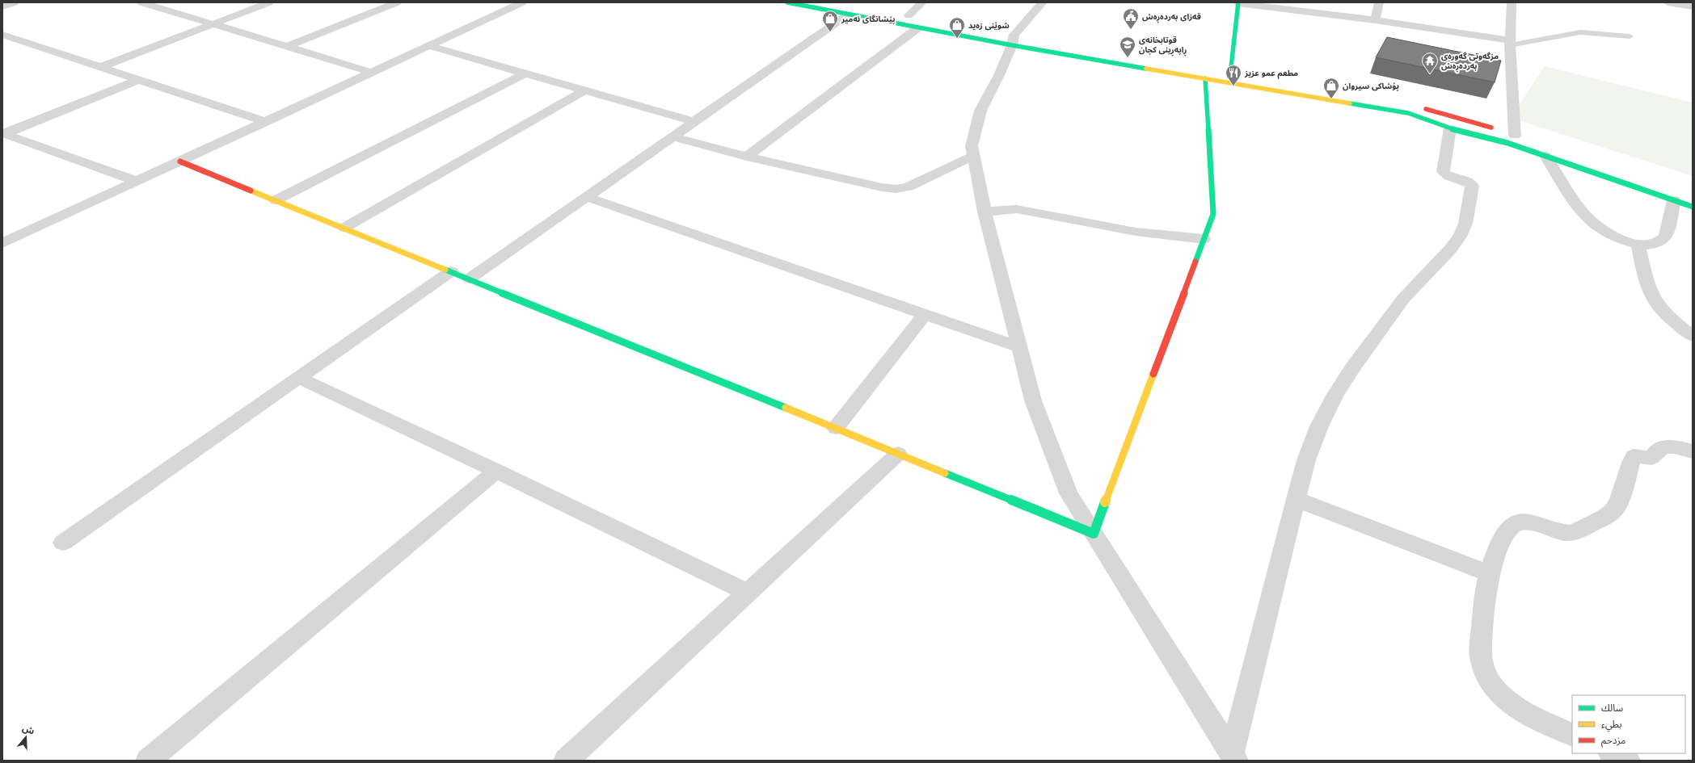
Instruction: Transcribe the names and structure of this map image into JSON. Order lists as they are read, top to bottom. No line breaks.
{"places":{"public building":["قەزای بەردەڕەش"],"shop":["پێشانگای ئەمیر","شوێنی زەید","پۆشاکی سیروان"],"school or university":["قوتابخانەی ڕاپەڕینی کچان"],"temple":["مزگەوتی گەورەی بەردەڕەش"],"restaurant":["مطعم عمو عزيز"]},"legend":["سالك","بطيء","مزدحم"],"north":"top"}
